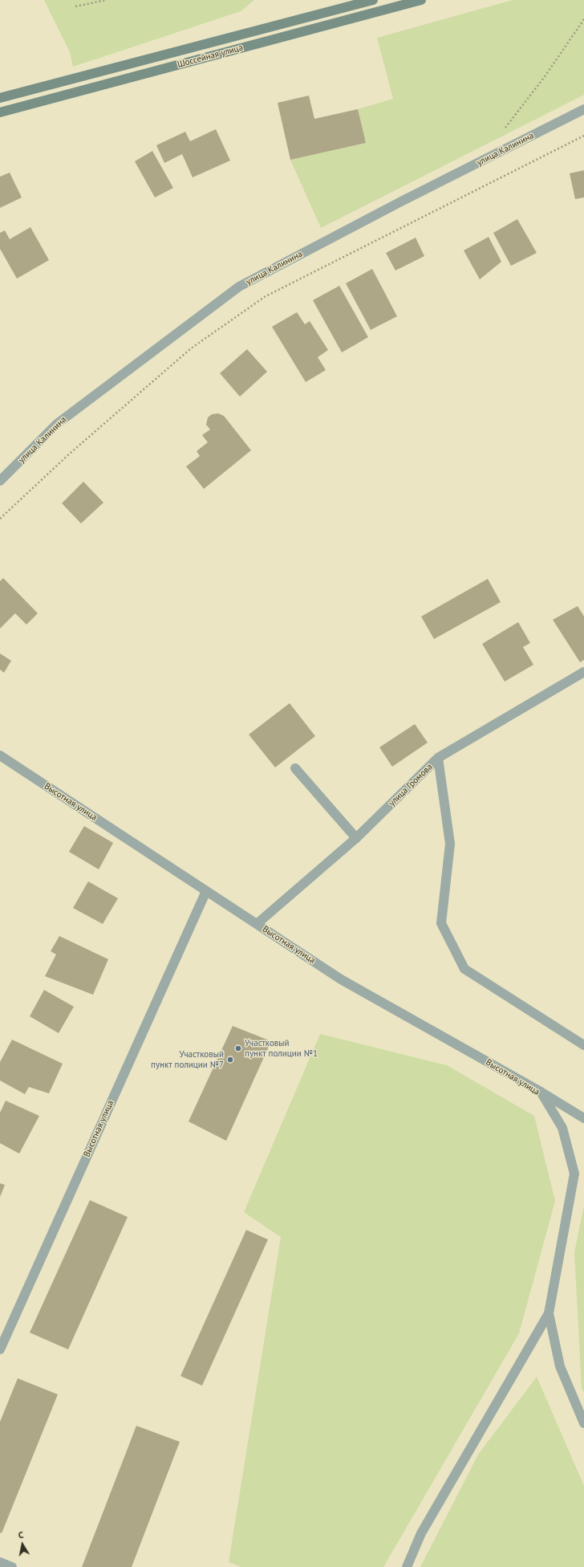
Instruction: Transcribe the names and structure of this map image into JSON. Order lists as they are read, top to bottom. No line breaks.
{"streets":{"main road":["Шоссейная улица"],"street":["улица Калинина","улица Громова","Высотная улица"]},"crossings":[["улица Громова","Высотная улица"]],"places":["Участковый пункт полиции №1","Участковый пункт полиции №7"],"north":"top"}
